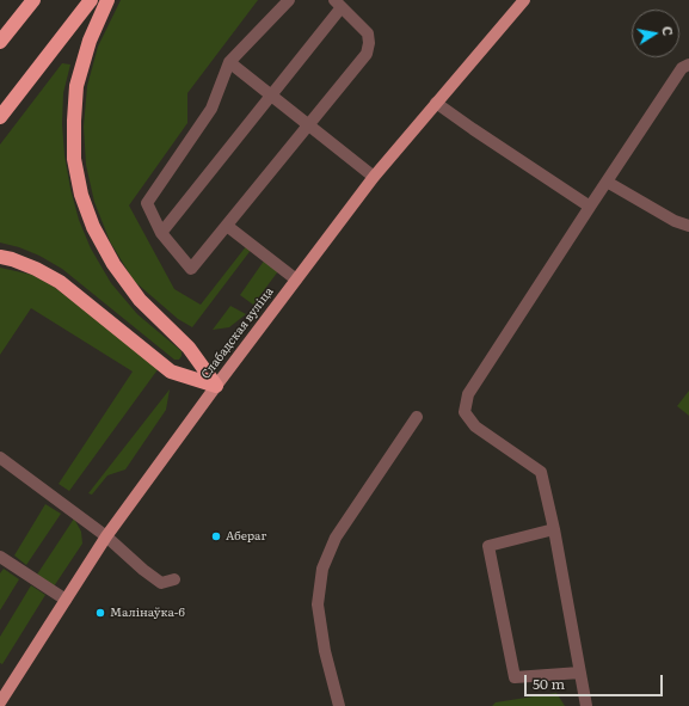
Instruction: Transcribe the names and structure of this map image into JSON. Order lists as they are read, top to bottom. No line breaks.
{"streets":{"main road":["Слабадская вуліца"]},"places":["Абераг","Малінаўка-6"],"scale_bar":"50 m","north":"right"}
